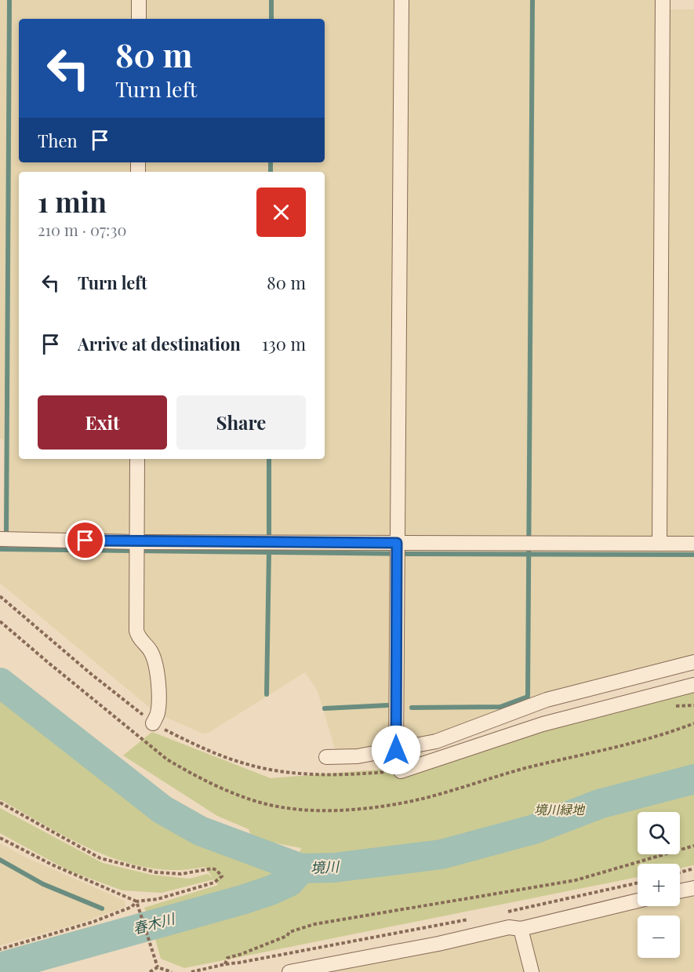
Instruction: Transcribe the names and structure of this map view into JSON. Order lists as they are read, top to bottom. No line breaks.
{"water":["境川","春木川"],"parks":["境川緑地"],"page":{"turn":["80 m","Turn left"],"then":"Then","heading":["1 min","210 m · 07:30"],"list":[{"name":"Turn left","value":"80 m"},{"name":"Arrive at destination","value":"130 m"}],"buttons":["Exit","Share"],"map_buttons":["+","−"]}}
